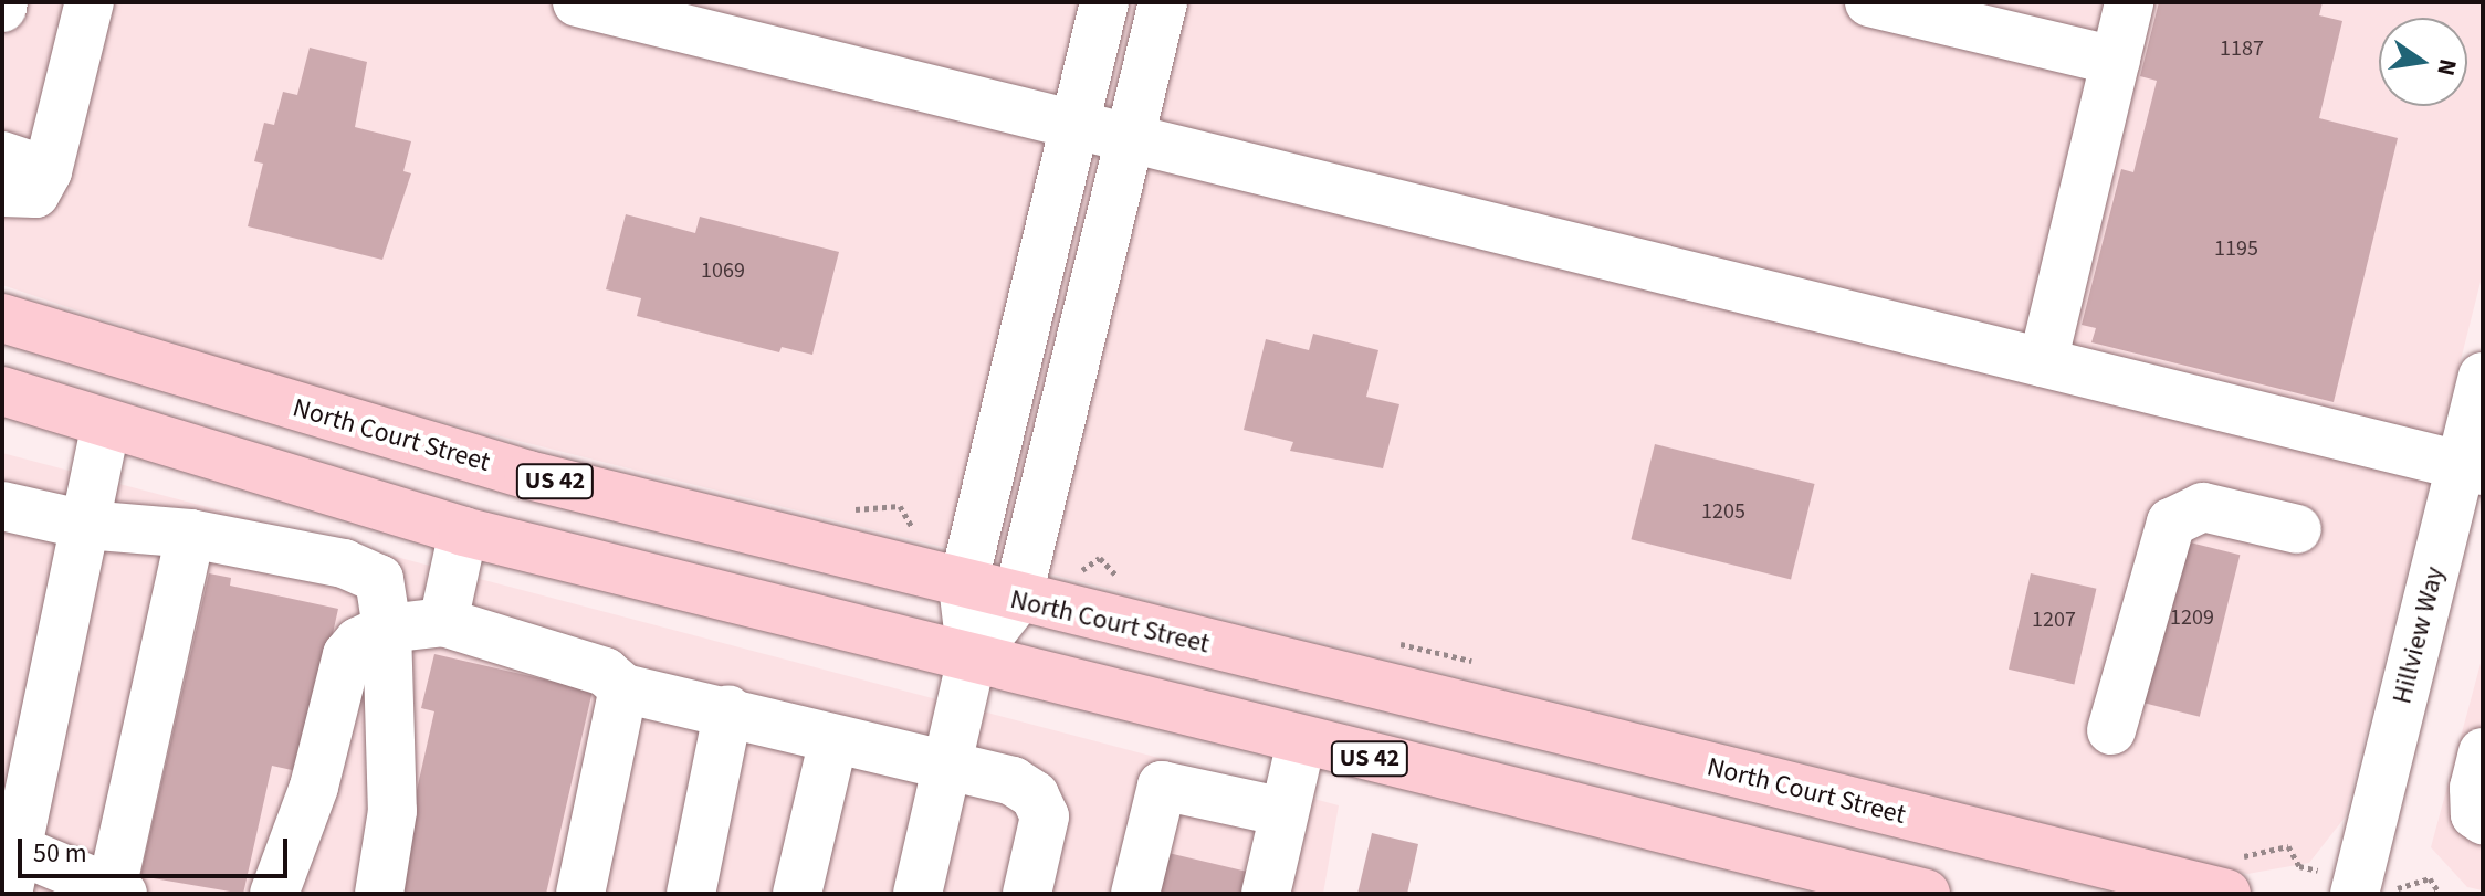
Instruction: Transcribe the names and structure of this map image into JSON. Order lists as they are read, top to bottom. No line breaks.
{"streets":{"main road":["North Court Street","US 42"],"street":["Hillview Way"]},"house_numbers":["1187","1195","1069","1205","1209","1207"],"scale_bar":"50 m","north":"right"}
